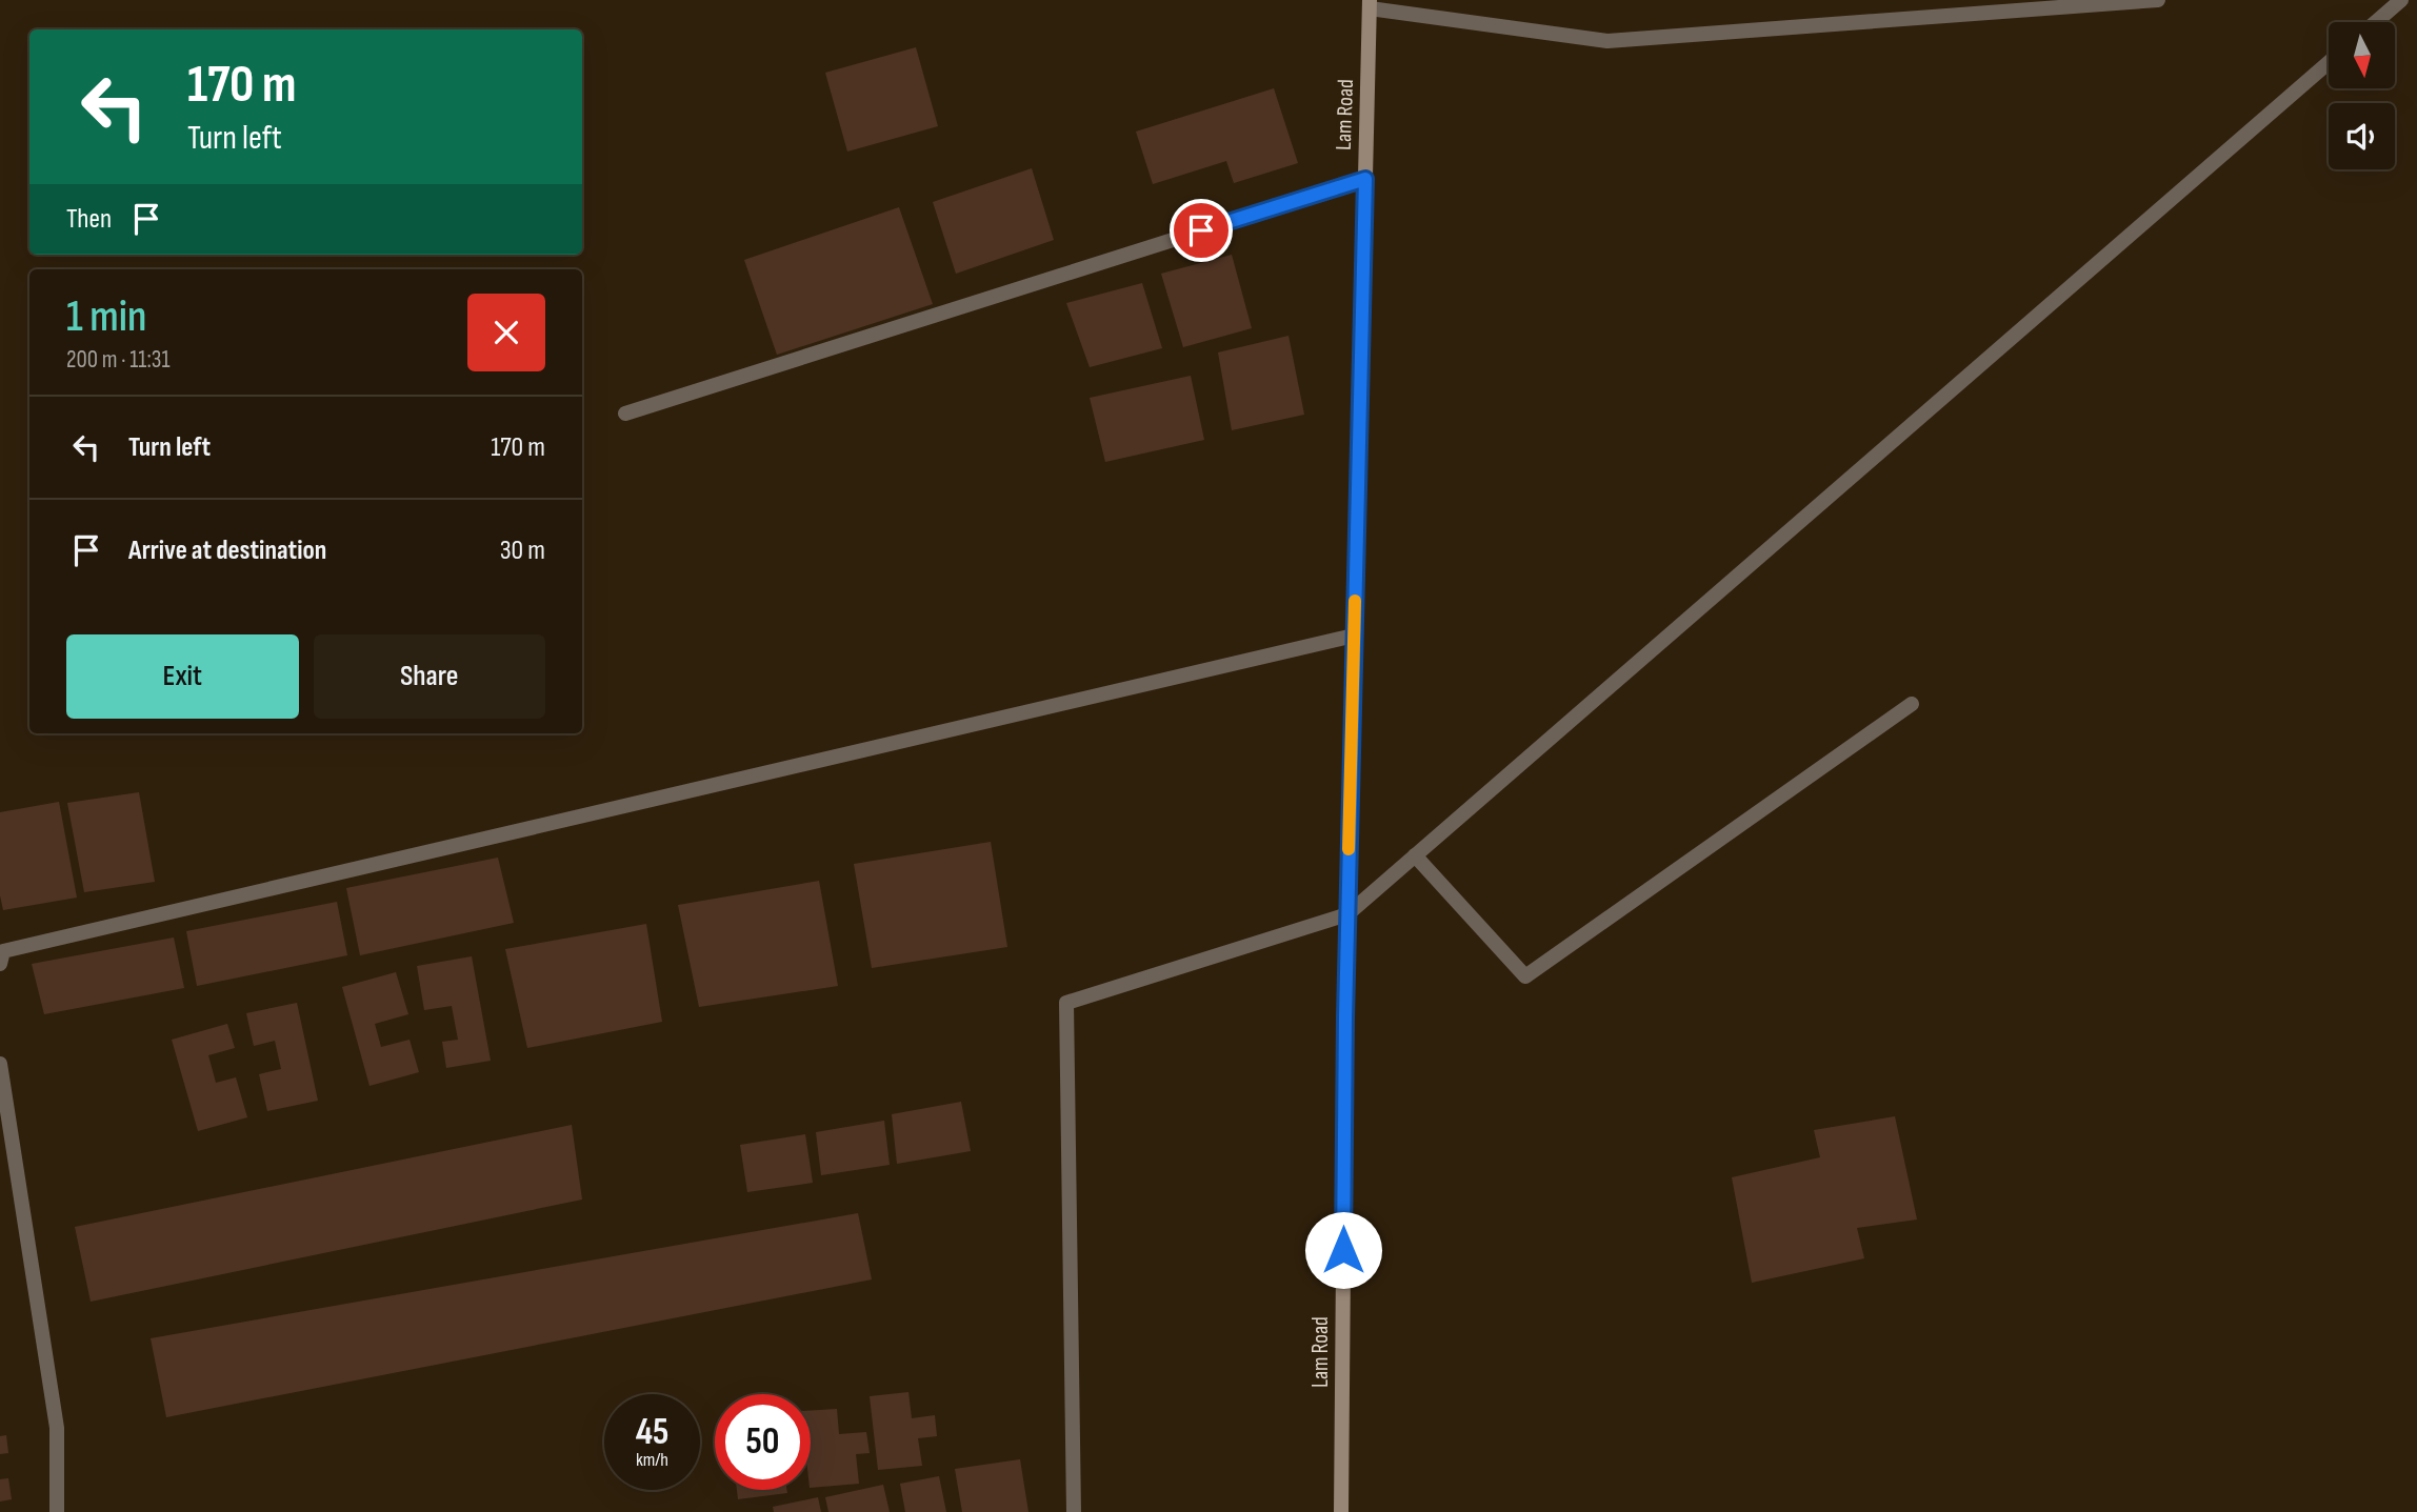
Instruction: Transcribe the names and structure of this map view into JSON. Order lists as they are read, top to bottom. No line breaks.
{"streets":{"main road":["Lam Road"]},"north":"bottom","page":{"turn":["170 m","Turn left"],"then":"Then","heading":["1 min","200 m · 11:31"],"list":[{"name":"Turn left","value":"170 m"},{"name":"Arrive at destination","value":"30 m"}],"buttons":["Exit","Share"],"speed":"45 km/h","limit":"50"}}
